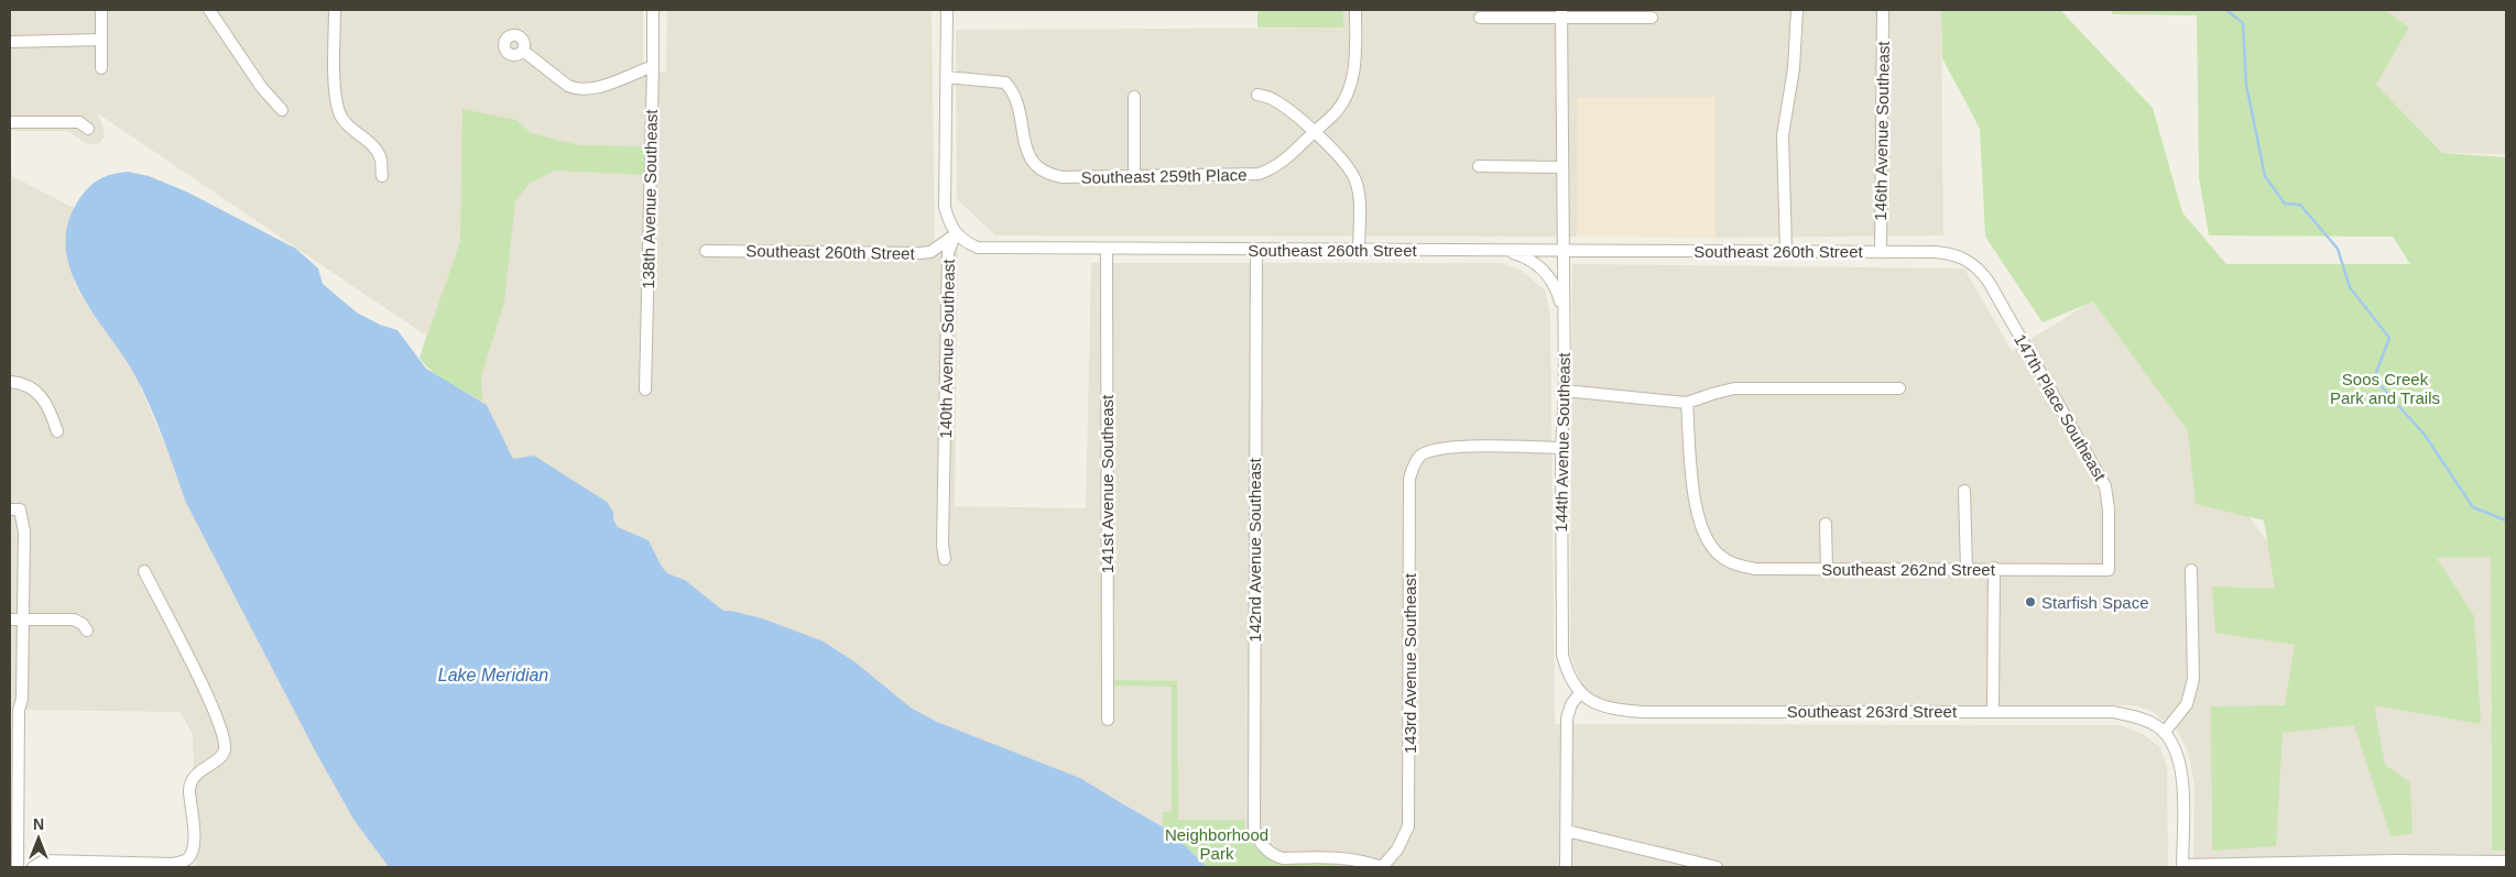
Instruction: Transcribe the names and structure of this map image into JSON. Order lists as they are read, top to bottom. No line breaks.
{"streets":{"street":["146th Avenue Southeast","Southeast 259th Place","138th Avenue Southeast","Southeast 260th Street","140th Avenue Southeast","147th Place Southeast","144th Avenue Southeast","141st Avenue Southeast","142nd Avenue Southeast","Southeast 262nd Street","143rd Avenue Southeast","Southeast 263rd Street"]},"crossings":[["146th Avenue Southeast","Southeast 260th Street"],["Southeast 259th Place","140th Avenue Southeast"],["Southeast 260th Street","140th Avenue Southeast"],["Southeast 260th Street","147th Place Southeast"],["Southeast 260th Street","144th Avenue Southeast"],["Southeast 260th Street","141st Avenue Southeast"],["Southeast 260th Street","142nd Avenue Southeast"],["147th Place Southeast","Southeast 262nd Street"],["144th Avenue Southeast","143rd Avenue Southeast"],["144th Avenue Southeast","Southeast 263rd Street"],["142nd Avenue Southeast","143rd Avenue Southeast"]],"water":["Lake Meridian"],"parks":["Soos Creek Park and Trails","Neighborhood Park"],"places":["Starfish Space"],"north":"top"}
